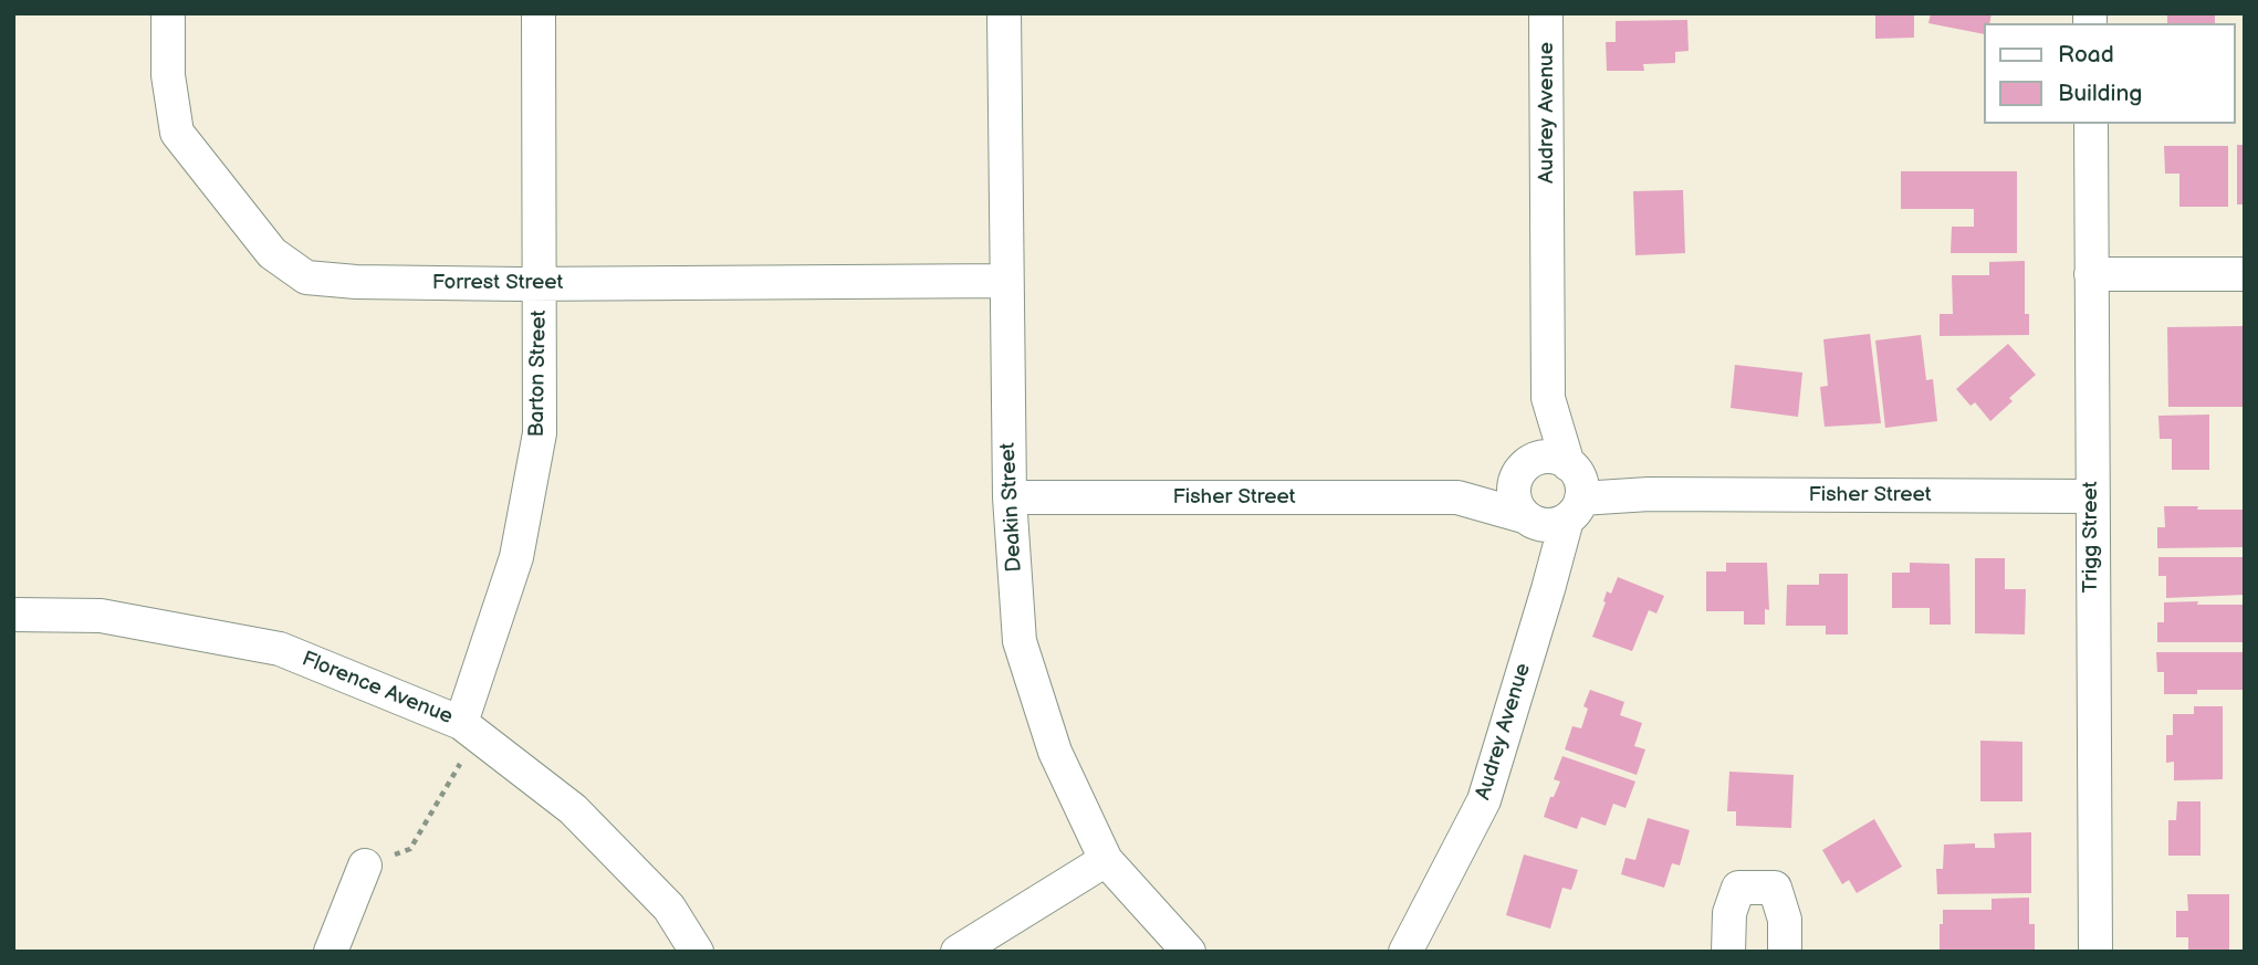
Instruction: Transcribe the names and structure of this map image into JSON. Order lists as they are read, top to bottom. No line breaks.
{"streets":{"street":["Audrey Avenue","Forrest Street","Barton Street","Fisher Street","Deakin Street","Trigg Street","Florence Avenue"]},"crossings":[["Audrey Avenue","Fisher Street"],["Forrest Street","Barton Street"],["Forrest Street","Deakin Street"],["Barton Street","Florence Avenue"],["Fisher Street","Deakin Street"],["Fisher Street","Trigg Street"]],"legend":["Road","Building"]}
